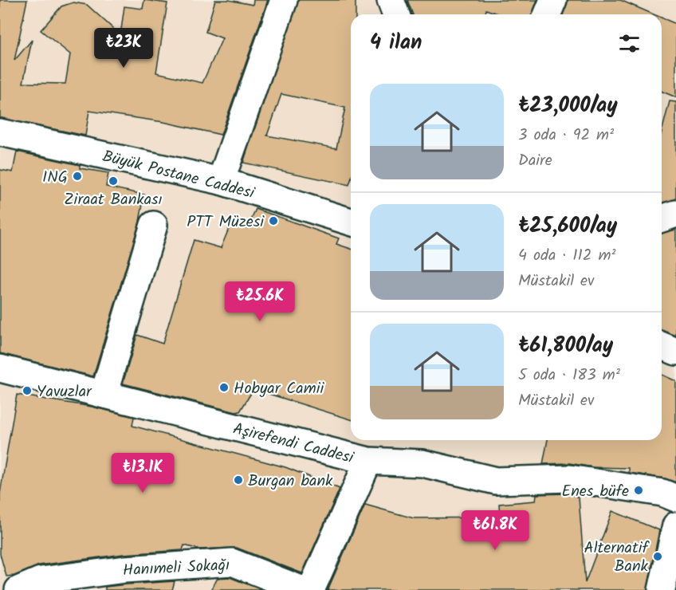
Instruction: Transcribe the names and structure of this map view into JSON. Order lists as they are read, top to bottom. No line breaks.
{"streets":{"street":["Büyük Postane Caddesi","Aşirefendi Caddesi","Hanımeli Sokağı"]},"places":["ING","Ziraat Bankası","PTT Müzesi","Hobyar Camii","Yavuzlar","Burgan bank","Enes büfe","Alternatif Bank"],"page":{"heading":"4 ilan","price":["₺23K","₺25.6K","₺13.1K","₺61.8K"],"list":[{"name":"₺23,000/ay","note":"3 oda · 92 m² · Daire"},{"name":"₺25,600/ay","note":"4 oda · 112 m² · Müstakil ev"},{"name":"₺61,800/ay","note":"5 oda · 183 m² · Müstakil ev"}]}}
